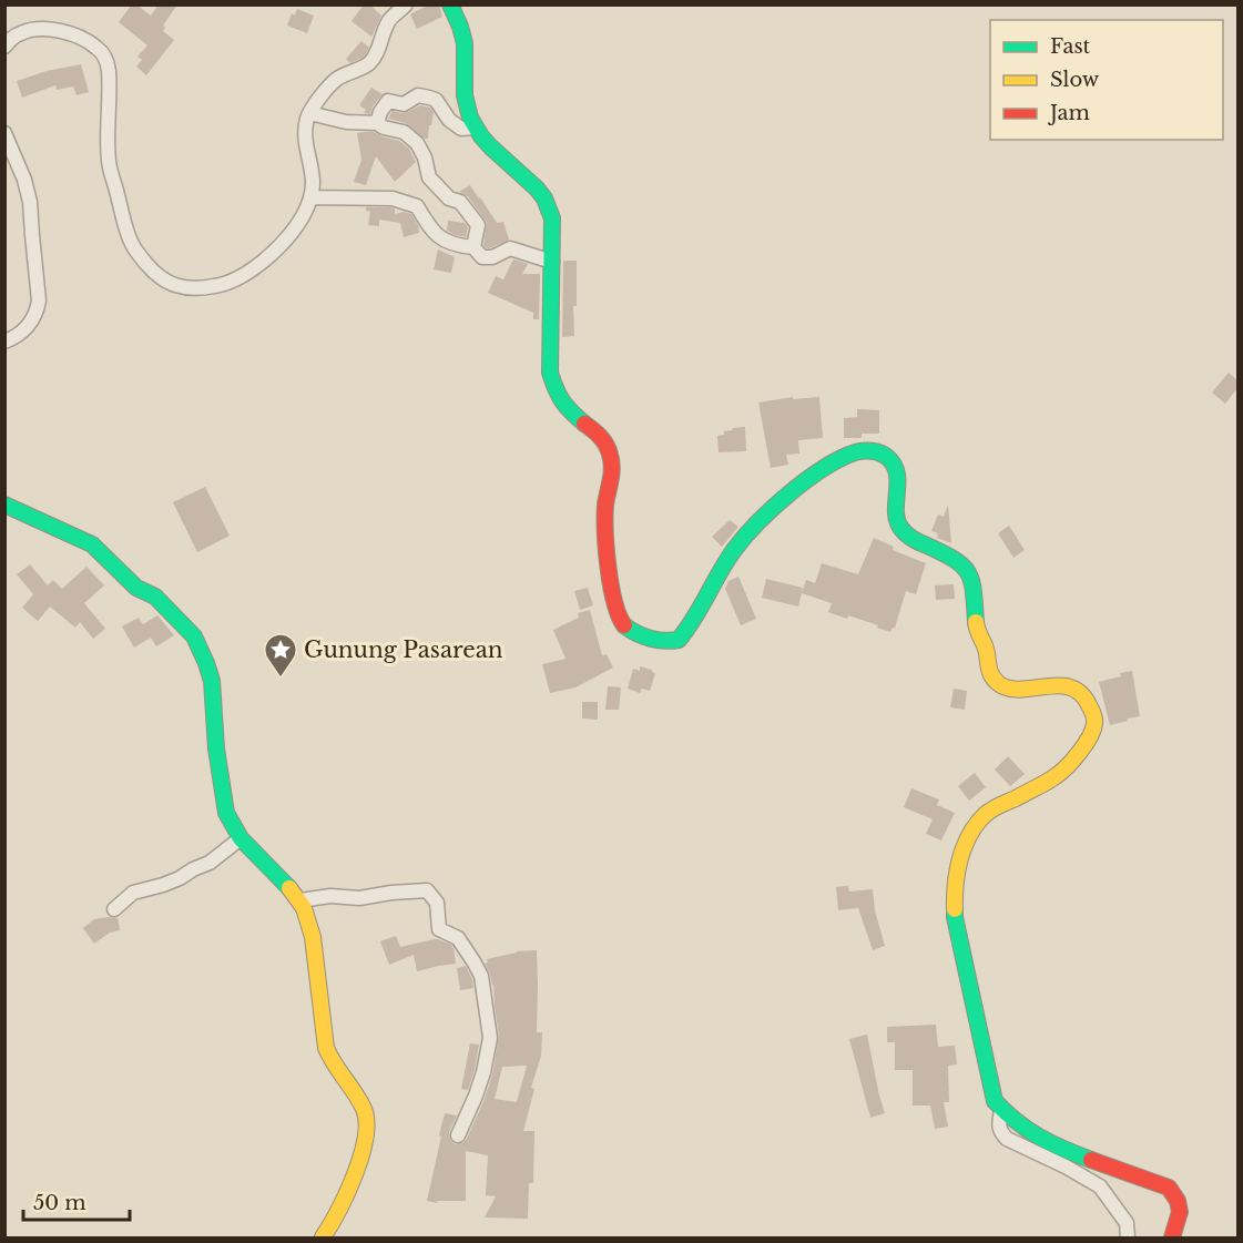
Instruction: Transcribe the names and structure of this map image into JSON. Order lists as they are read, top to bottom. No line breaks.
{"places":{"place":["Gunung Pasarean"]},"legend":["Fast","Slow","Jam"],"scale_bar":"50 m"}
